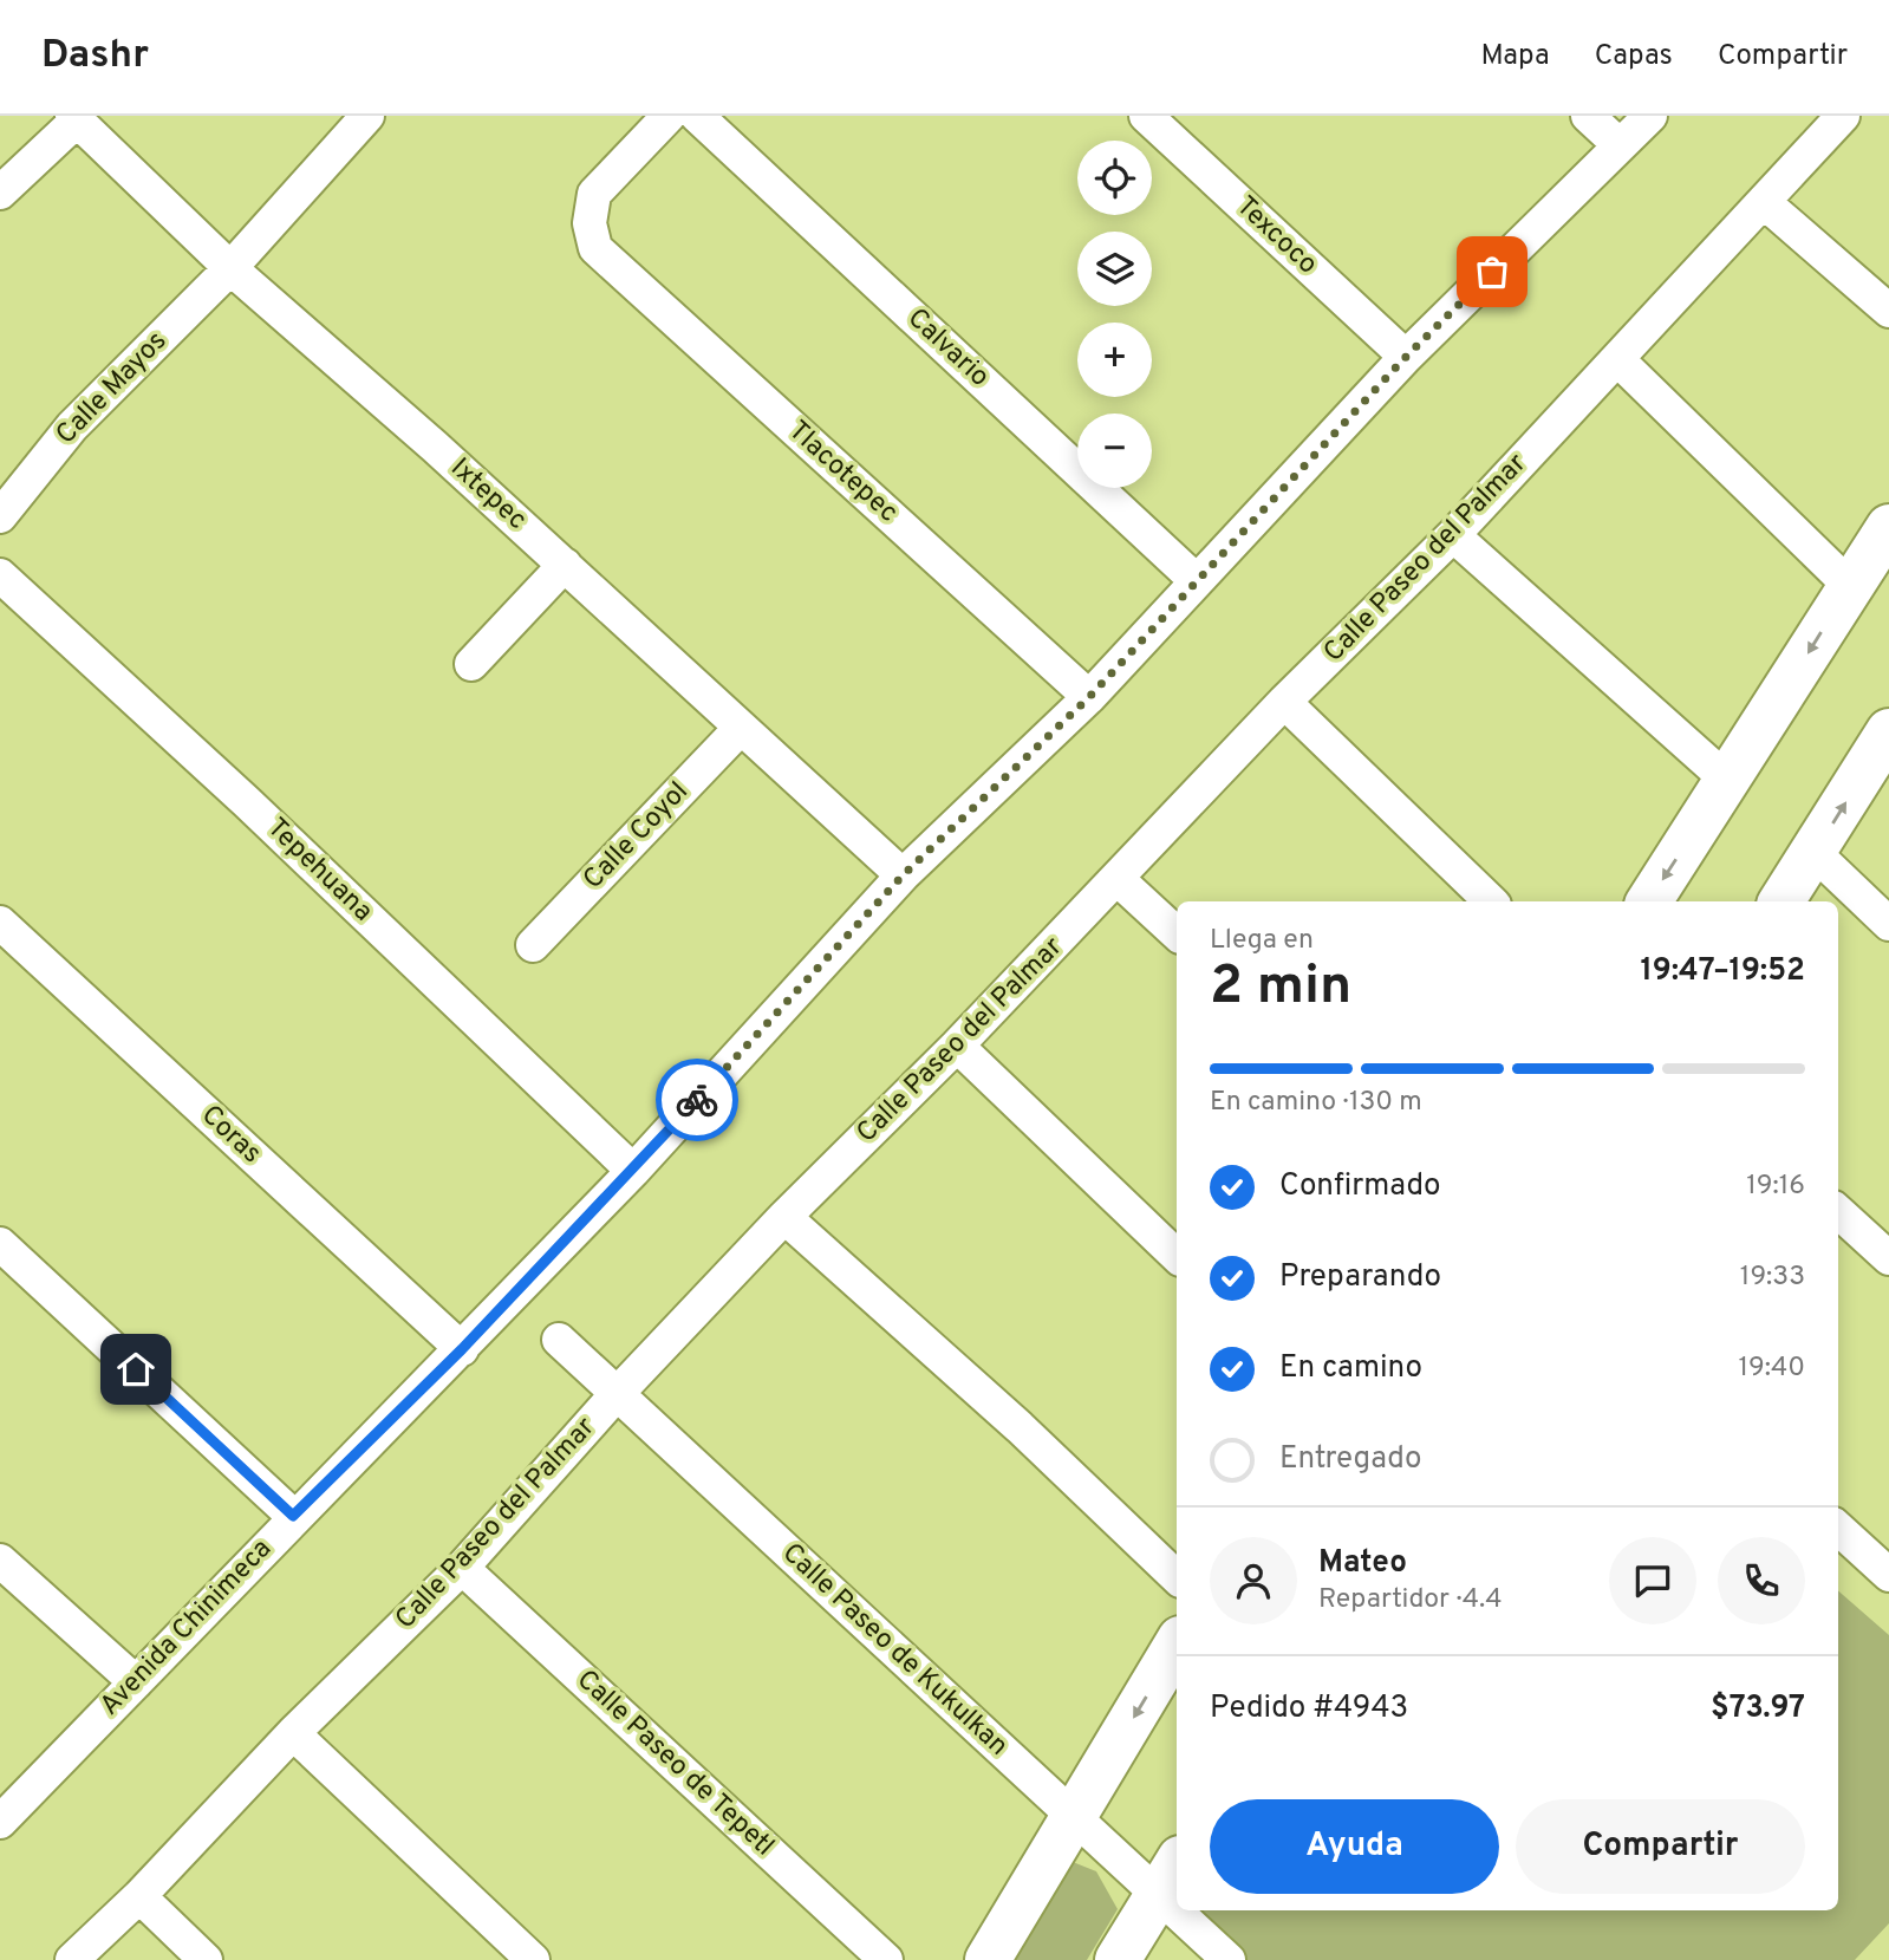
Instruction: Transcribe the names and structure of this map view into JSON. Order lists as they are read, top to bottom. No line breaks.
{"streets":{"street":["Texcoco","Calvario","Calle Mayos","Tlacotepec","Ixtepec","Calle Paseo del Palmar","Calle Coyol","Tepehuana","Coras","Avenida Chinimeca","Calle Paseo de Kukulkan","Calle Paseo de Tepetl"]},"crossings":[["Texcoco","Avenida Chinimeca"],["Calvario","Avenida Chinimeca"],["Calle Mayos","Ixtepec"],["Tlacotepec","Avenida Chinimeca"],["Ixtepec","Calle Coyol"],["Ixtepec","Avenida Chinimeca"],["Calle Paseo del Palmar","Calle Paseo de Kukulkan"],["Calle Paseo del Palmar","Calle Paseo de Tepetl"],["Tepehuana","Avenida Chinimeca"],["Coras","Avenida Chinimeca"]],"page":{"header":"Dashr","nav":["Mapa","Capas","Compartir"],"map_buttons":["+","−"],"heading":["2 min","Llega en","19:47–19:52"],"panel":["Mateo","Repartidor · 4.4","Pedido #4943","$73.97"],"bar":"En camino · 130 m","list":[["Confirmado","19:16"],["Preparando","19:33"],["En camino","19:40"],"Entregado"],"buttons":["Ayuda","Compartir"]}}
